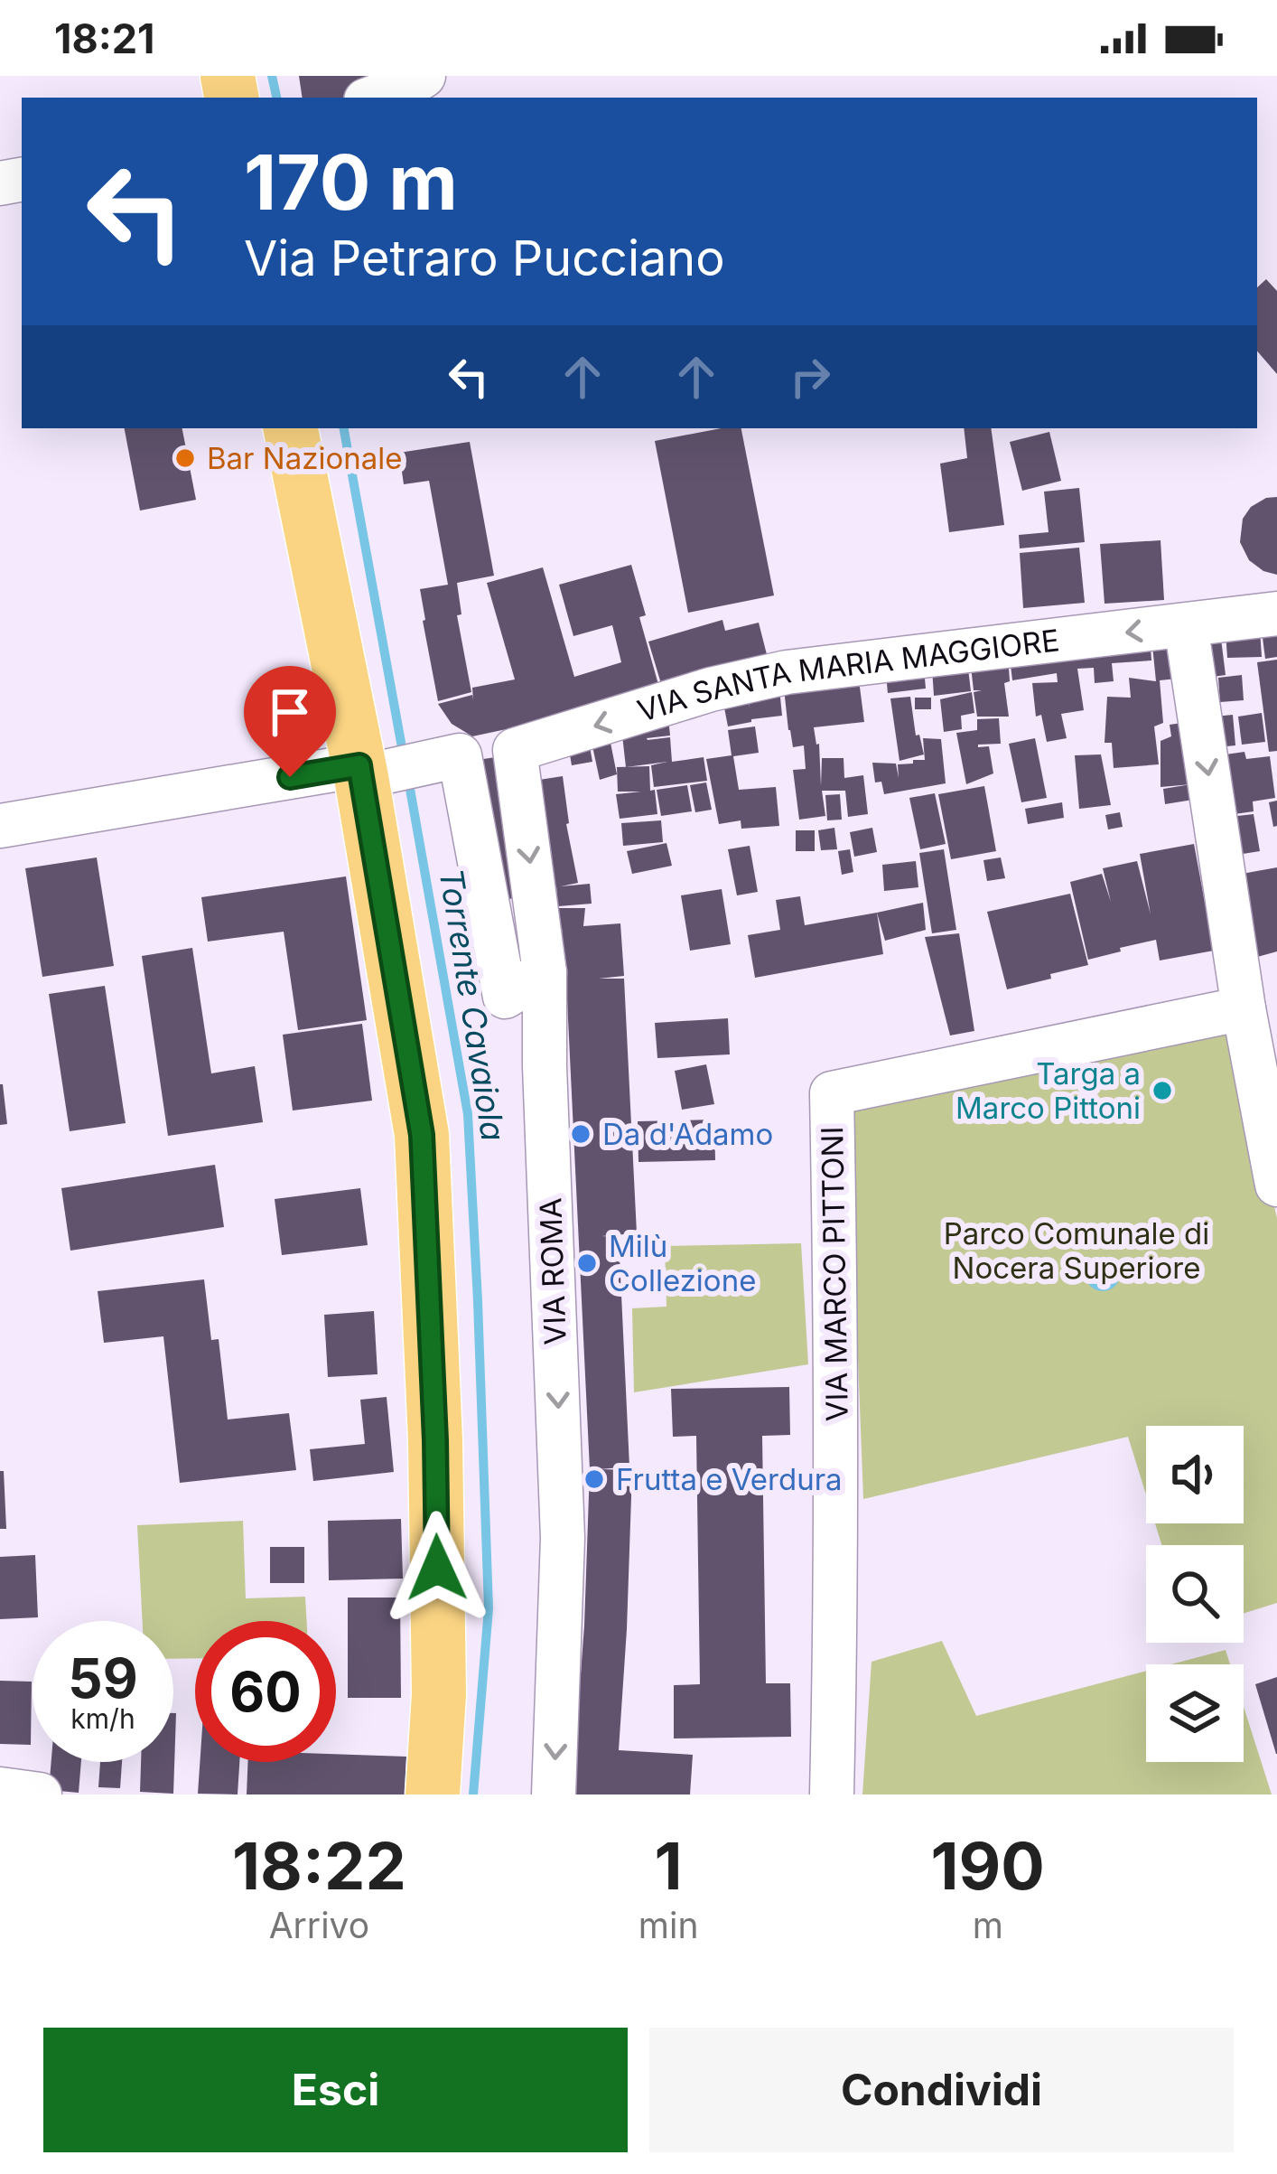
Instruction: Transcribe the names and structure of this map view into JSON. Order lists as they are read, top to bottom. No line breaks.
{"streets":{"street":["VIA SANTA MARIA MAGGIORE","VIA ROMA","VIA MARCO PITTONI"]},"crossings":[["VIA SANTA MARIA MAGGIORE","VIA ROMA"]],"one_way":["VIA SANTA MARIA MAGGIORE","VIA ROMA"],"water":["Torrente Cavaiola"],"parks":["Parco Comunale di Nocera Superiore"],"places":["Bar Nazionale","Targa a Marco Pittoni","Da d'Adamo","Milù Collezione","Frutta e Verdura"],"page":{"status":"18:21","turn":["170 m","Via Petraro Pucciano"],"speed":"59 km/h","limit":"60","eta":["18:22","Arrivo","1","min","190","m"],"buttons":["Esci","Condividi"]}}
